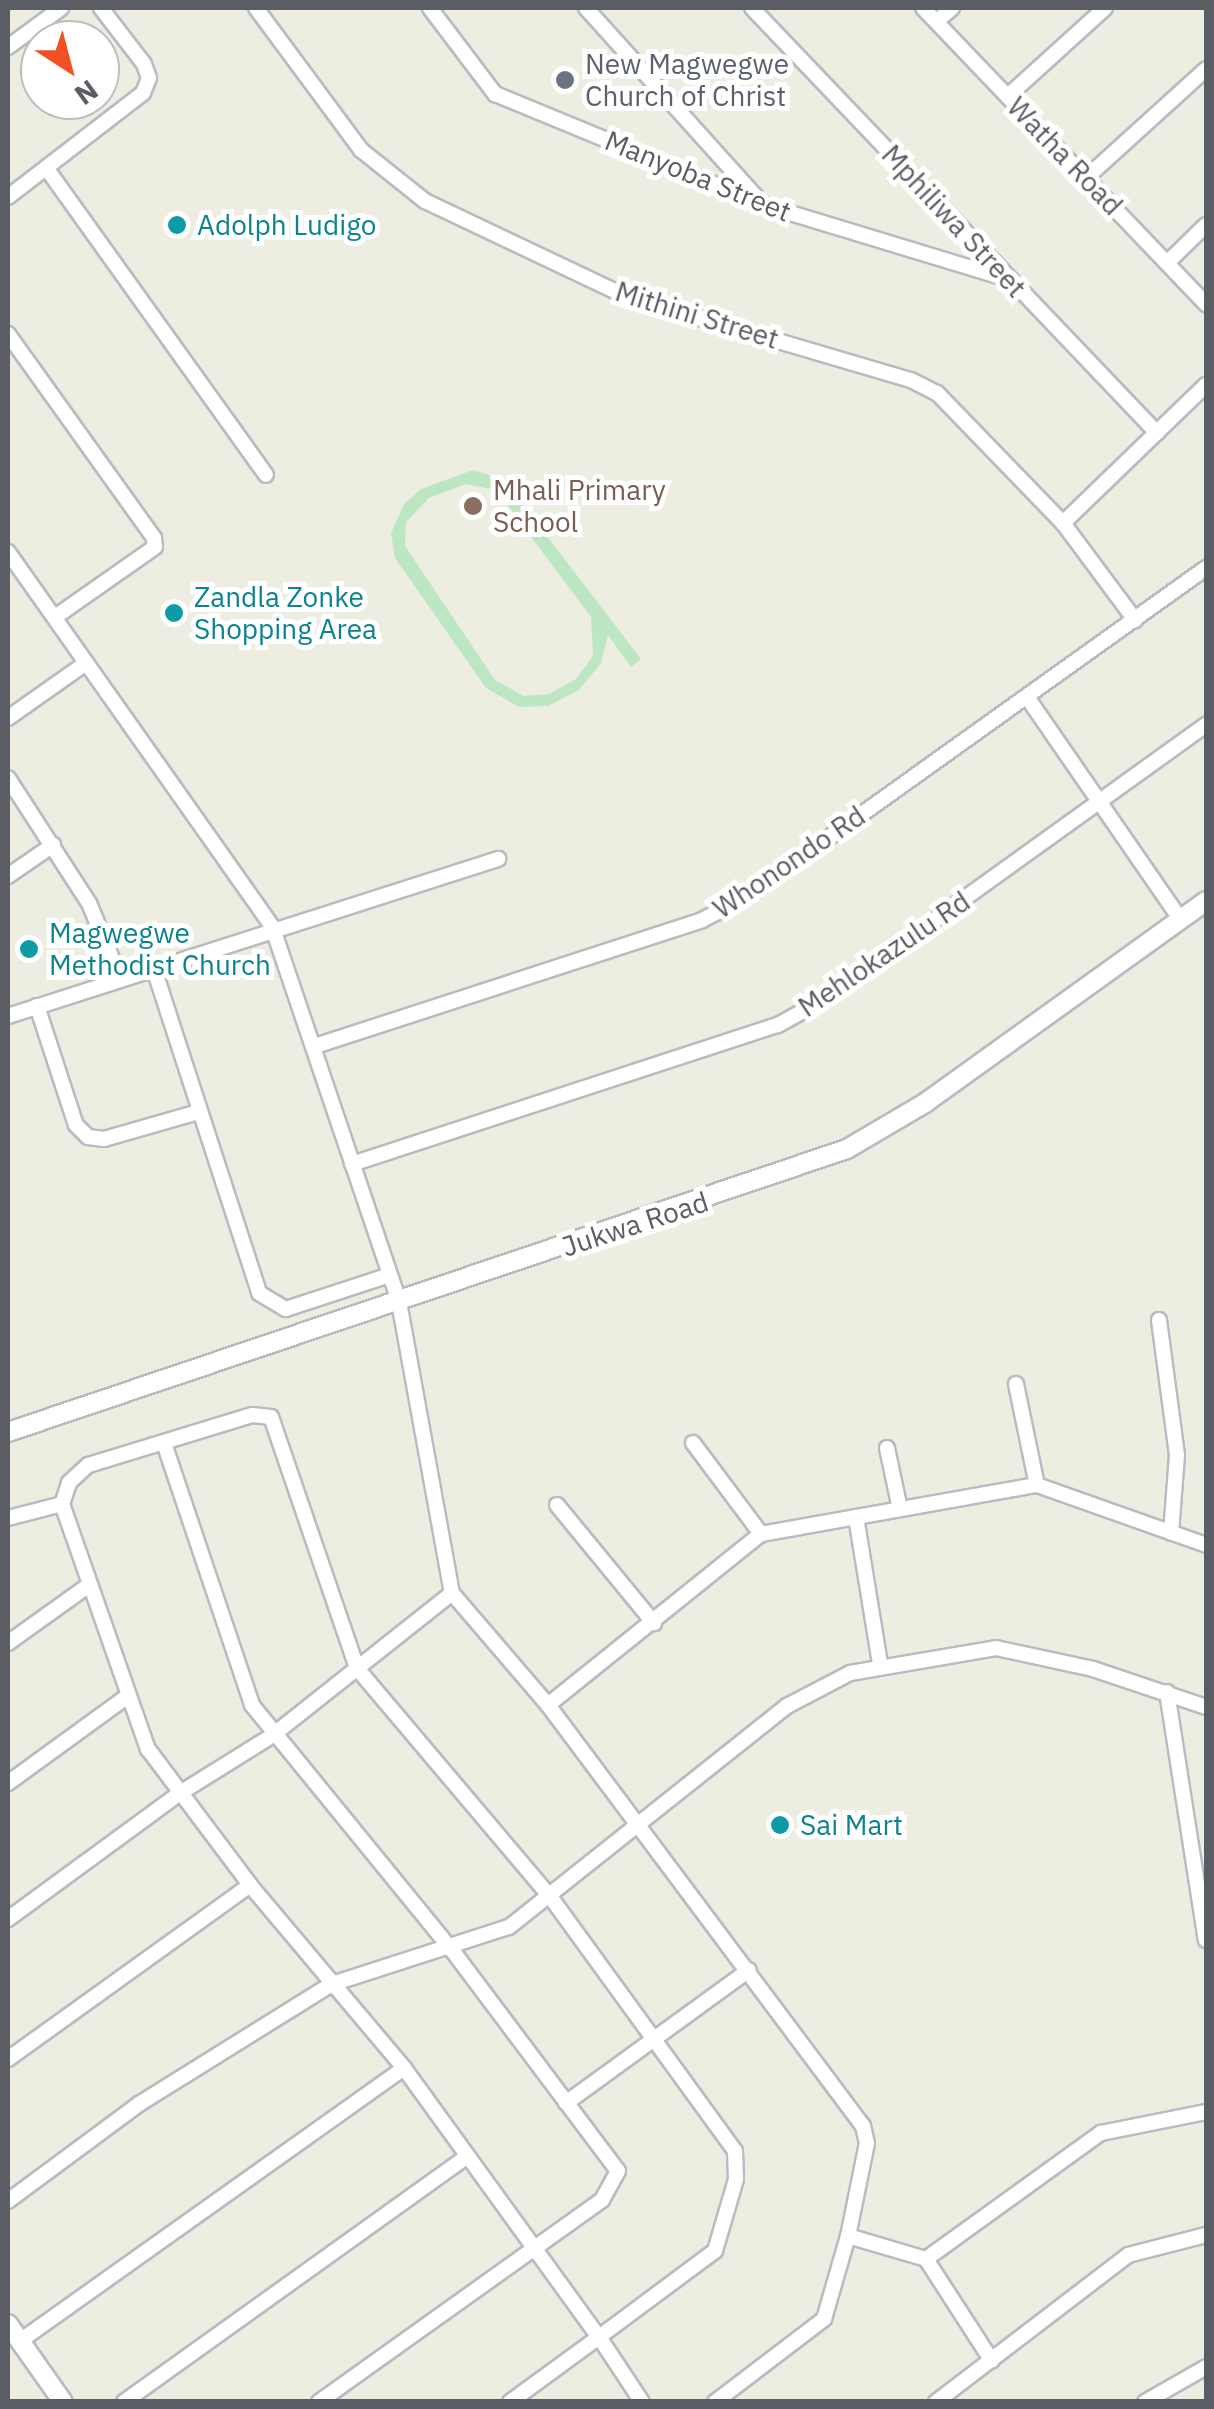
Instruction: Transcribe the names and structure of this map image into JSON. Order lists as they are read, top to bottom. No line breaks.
{"streets":{"street":["Watha Road","Manyoba Street","Mphiliwa Street","Mithini Street","Whonondo Rd","Mehlokazulu Rd","Jukwa Road"]},"crossings":[["Manyoba Street","Mphiliwa Street"],["Mithini Street","Whonondo Rd"]],"places":["New Magwegwe Church of Christ","Adolph Ludigo","Mhali Primary School","Zandla Zonke Shopping Area","Magwegwe Methodist Church","Sai Mart"],"north":"bottom right"}
